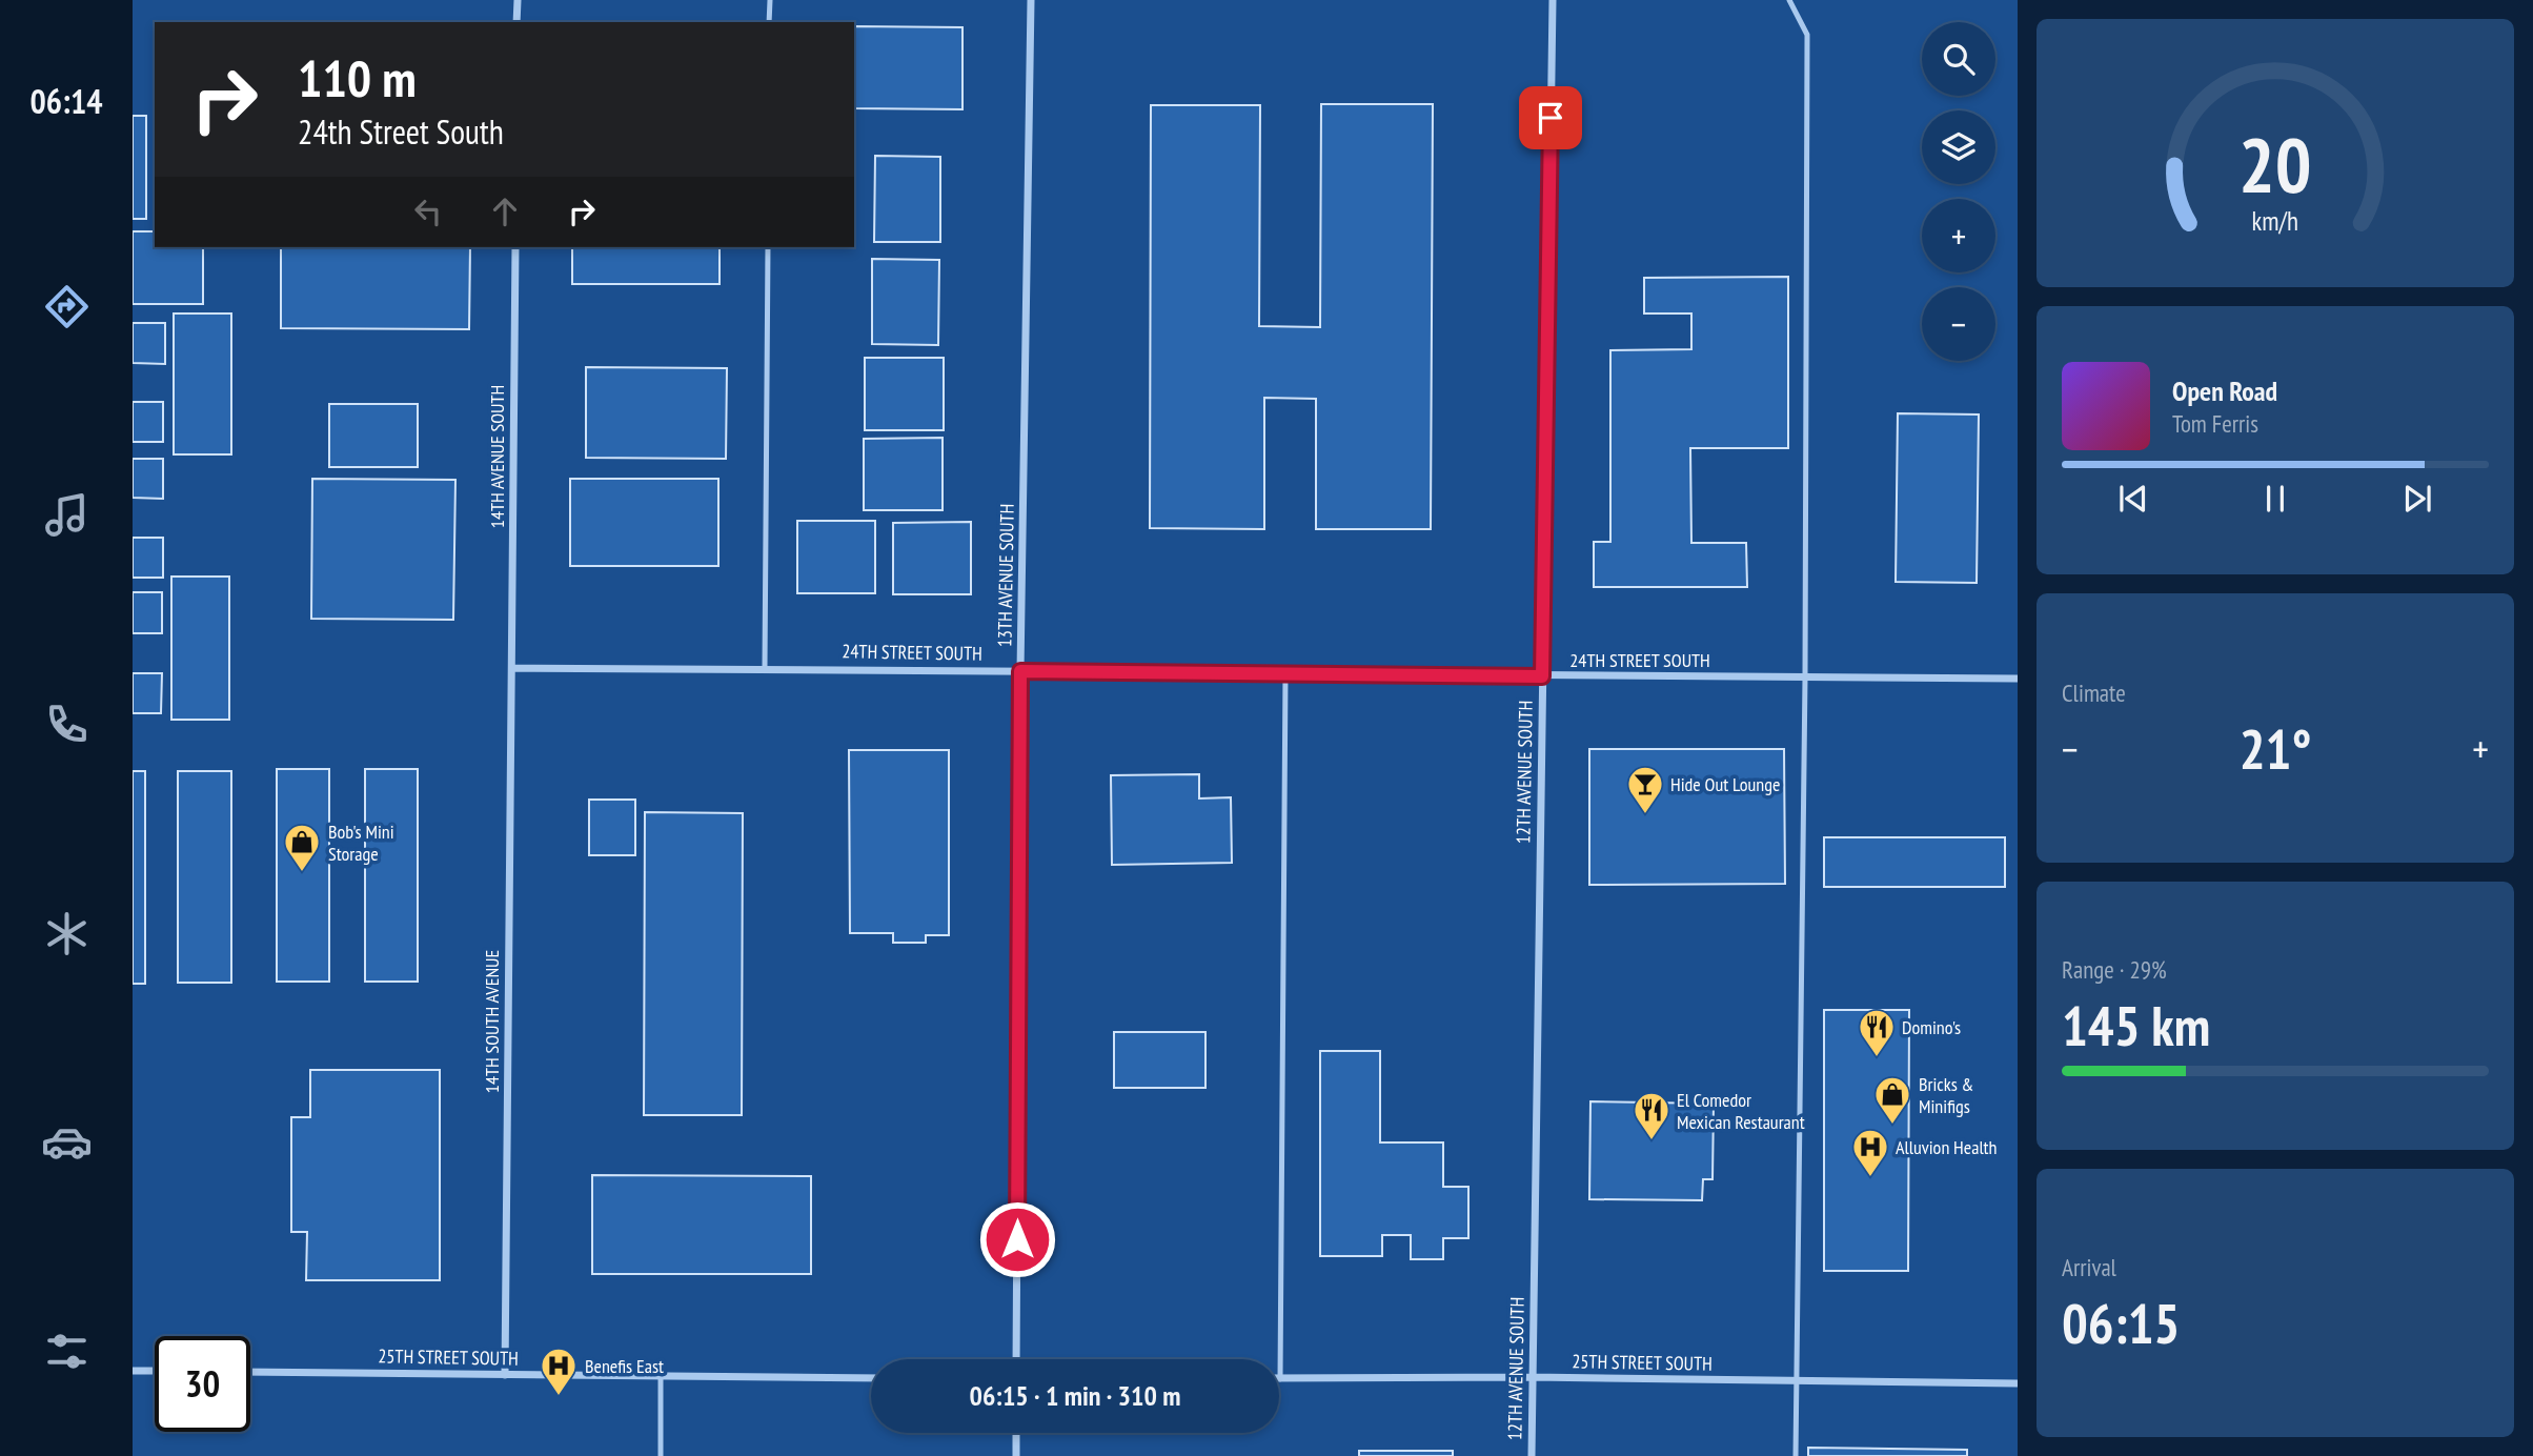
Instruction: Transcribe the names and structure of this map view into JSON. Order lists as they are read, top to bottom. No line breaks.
{"streets":{"street":["14TH AVENUE SOUTH","13TH AVENUE SOUTH","24TH STREET SOUTH","12TH AVENUE SOUTH","14TH SOUTH AVENUE","25TH STREET SOUTH"]},"crossings":[["14TH AVENUE SOUTH","24TH STREET SOUTH"],["14TH AVENUE SOUTH","14TH SOUTH AVENUE"],["13TH AVENUE SOUTH","24TH STREET SOUTH"],["24TH STREET SOUTH","12TH AVENUE SOUTH"],["24TH STREET SOUTH","14TH SOUTH AVENUE"],["12TH AVENUE SOUTH","25TH STREET SOUTH"],["14TH SOUTH AVENUE","25TH STREET SOUTH"]],"places":{"bar":["Hide Out Lounge"],"shop":["Bob's Mini Storage","Bricks & Minifigs"],"restaurant":["Domino's","El Comedor Mexican Restaurant"],"hospital":["Alluvion Health","Benefis East"]},"page":{"tabs":"06:14","map_buttons":["+","−"],"turn":["110 m","24th Street South"],"song":["Open Road","Tom Ferris"],"tile":["Climate",["Range · 29%","145 km"],["Arrival","06:15"]],"heat":["−","21°","+"],"limit":"30","trip":"06:15 · 1 min · 310 m","gauge":["20","km/h"]}}
